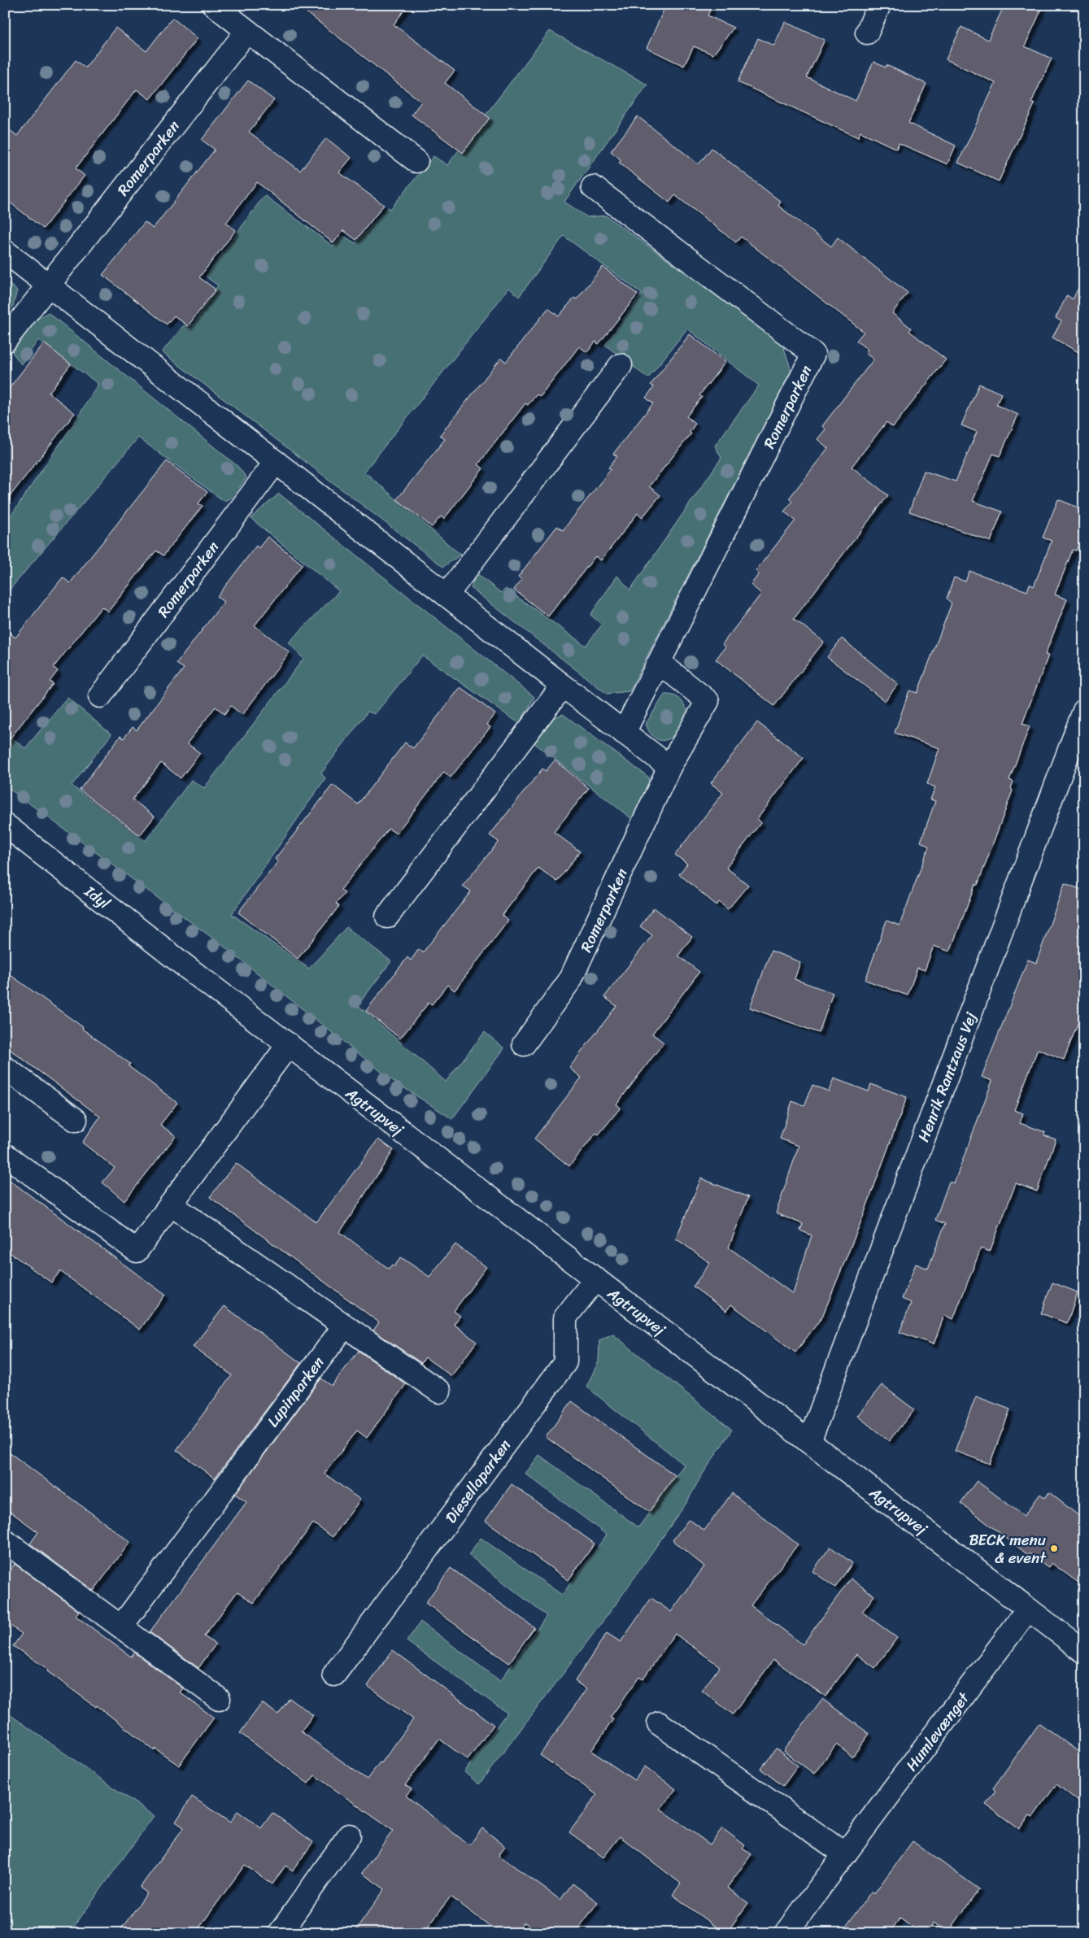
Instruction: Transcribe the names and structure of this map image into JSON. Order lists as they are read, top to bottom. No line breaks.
{"streets":{"street":["Romerparken","Idyl","Henrik Rantzaus Vej","Agtrupvej","Lupinparken","Diesellaparken","Humlevænget"]},"crossings":[["Idyl","Agtrupvej"],["Henrik Rantzaus Vej","Agtrupvej"],["Agtrupvej","Diesellaparken"],["Agtrupvej","Humlevænget"]],"places":["BECK menu & event"]}
